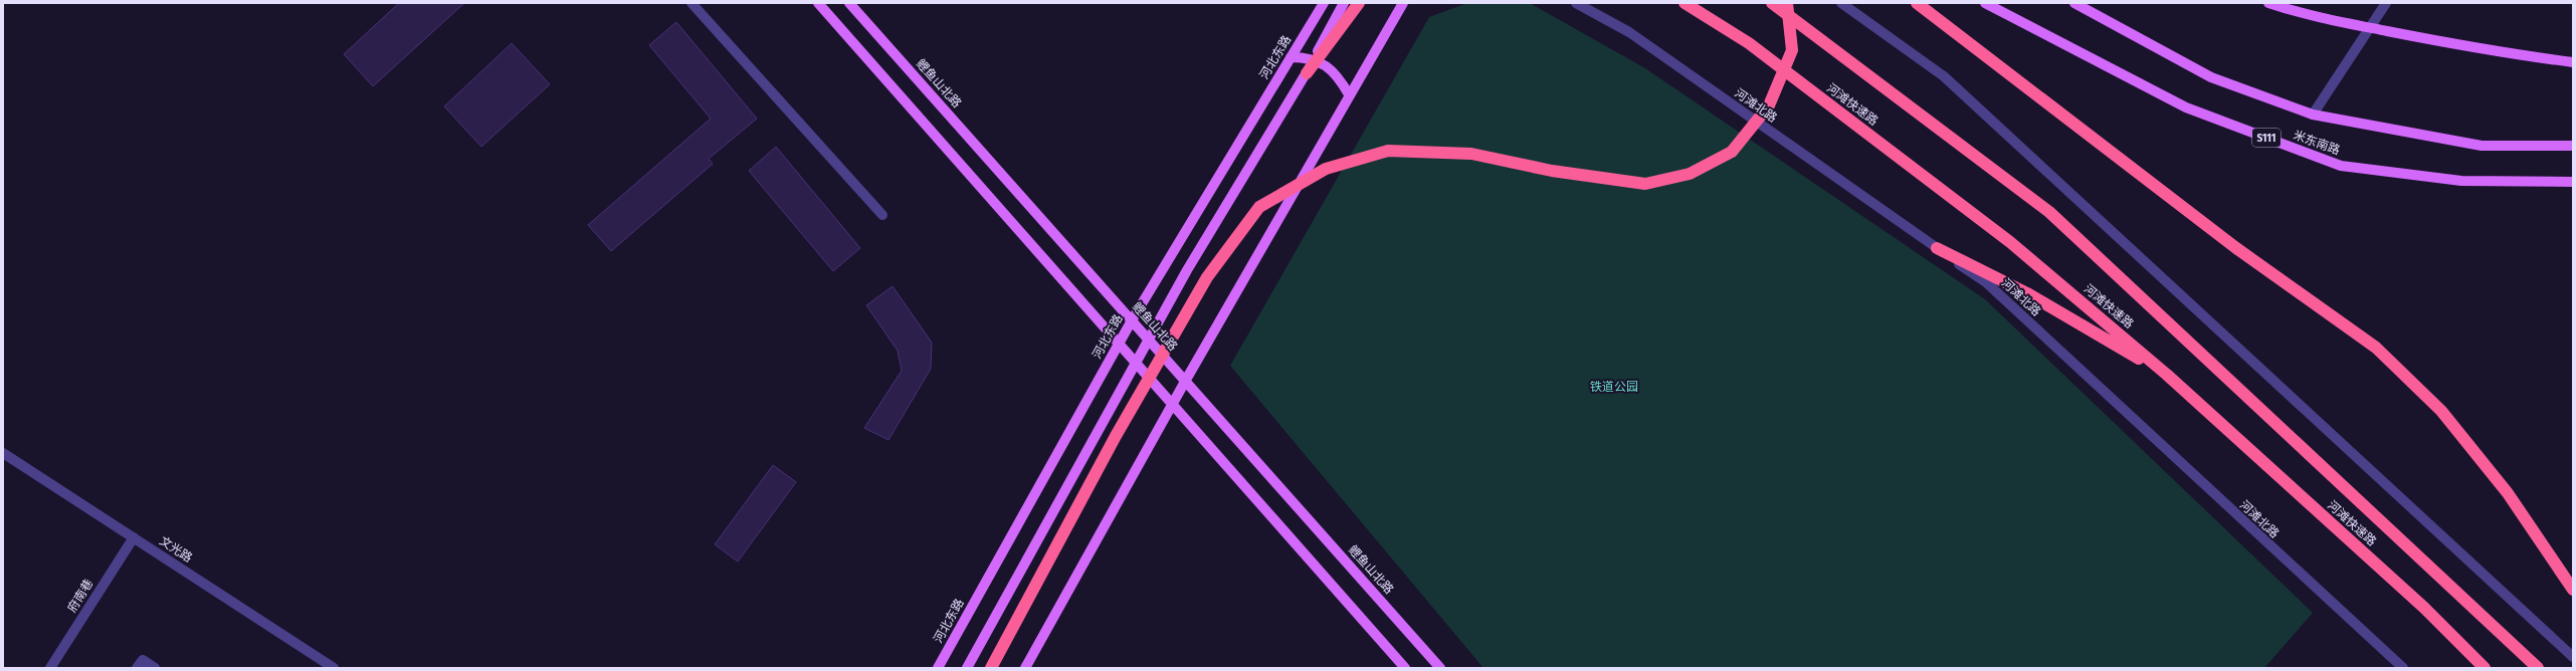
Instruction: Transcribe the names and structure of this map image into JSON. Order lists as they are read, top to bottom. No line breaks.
{"streets":{"highway":["河滩快速路"],"main road":["河北东路","鲤鱼山北路","S111","米东南路"],"street":["河滩北路","文光路","府南巷"]},"crossings":[["河北东路","鲤鱼山北路"],["文光路","府南巷"]],"parks":["铁道公园"]}
